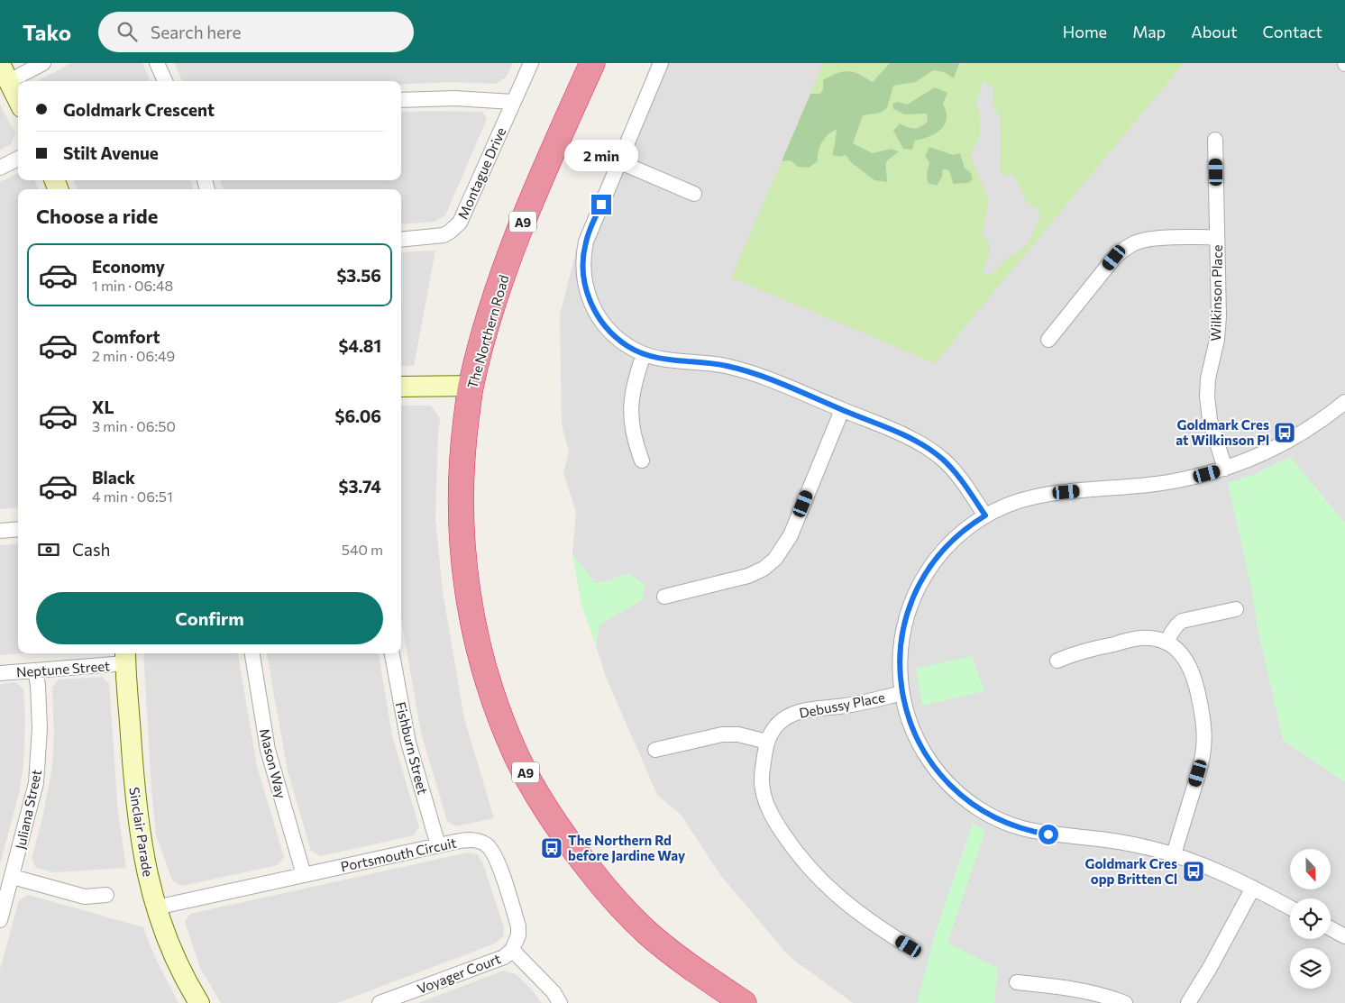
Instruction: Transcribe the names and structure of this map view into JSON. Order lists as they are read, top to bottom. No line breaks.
{"streets":{"highway":["A9","The Northern Road"],"street":["Montague Drive","Wilkinson Place","Neptune Street","Debussy Place","Fishburn Street","Mason Way","Juliana Street","Sinclair Parade","Portsmouth Circuit","Voyager Court"]},"crossings":[["Neptune Street","Juliana Street"],["Neptune Street","Sinclair Parade"],["Fishburn Street","Portsmouth Circuit"],["Mason Way","Portsmouth Circuit"],["Sinclair Parade","Portsmouth Circuit"],["Portsmouth Circuit","Voyager Court"]],"places":{"bus stop":["Goldmark Cres at Wilkinson Pl","The Northern Rd before Jardine Way","Goldmark Cres opp Britten Cl"]},"north":"bottom","page":{"header":"Tako","search":"Search here","nav":["Home","Map","About","Contact"],"banner":["Goldmark Crescent","Stilt Avenue"],"bubble":"2 min","heading":"Choose a ride","list":[{"name":"Economy","note":"1 min · 06:48","value":"$3.56"},{"name":"Comfort","note":"2 min · 06:49","value":"$4.81"},{"name":"XL","note":"3 min · 06:50","value":"$6.06"},{"name":"Black","note":"4 min · 06:51","value":"$3.74"}],"pay":["Cash","540 m"],"buttons":"Confirm"}}
